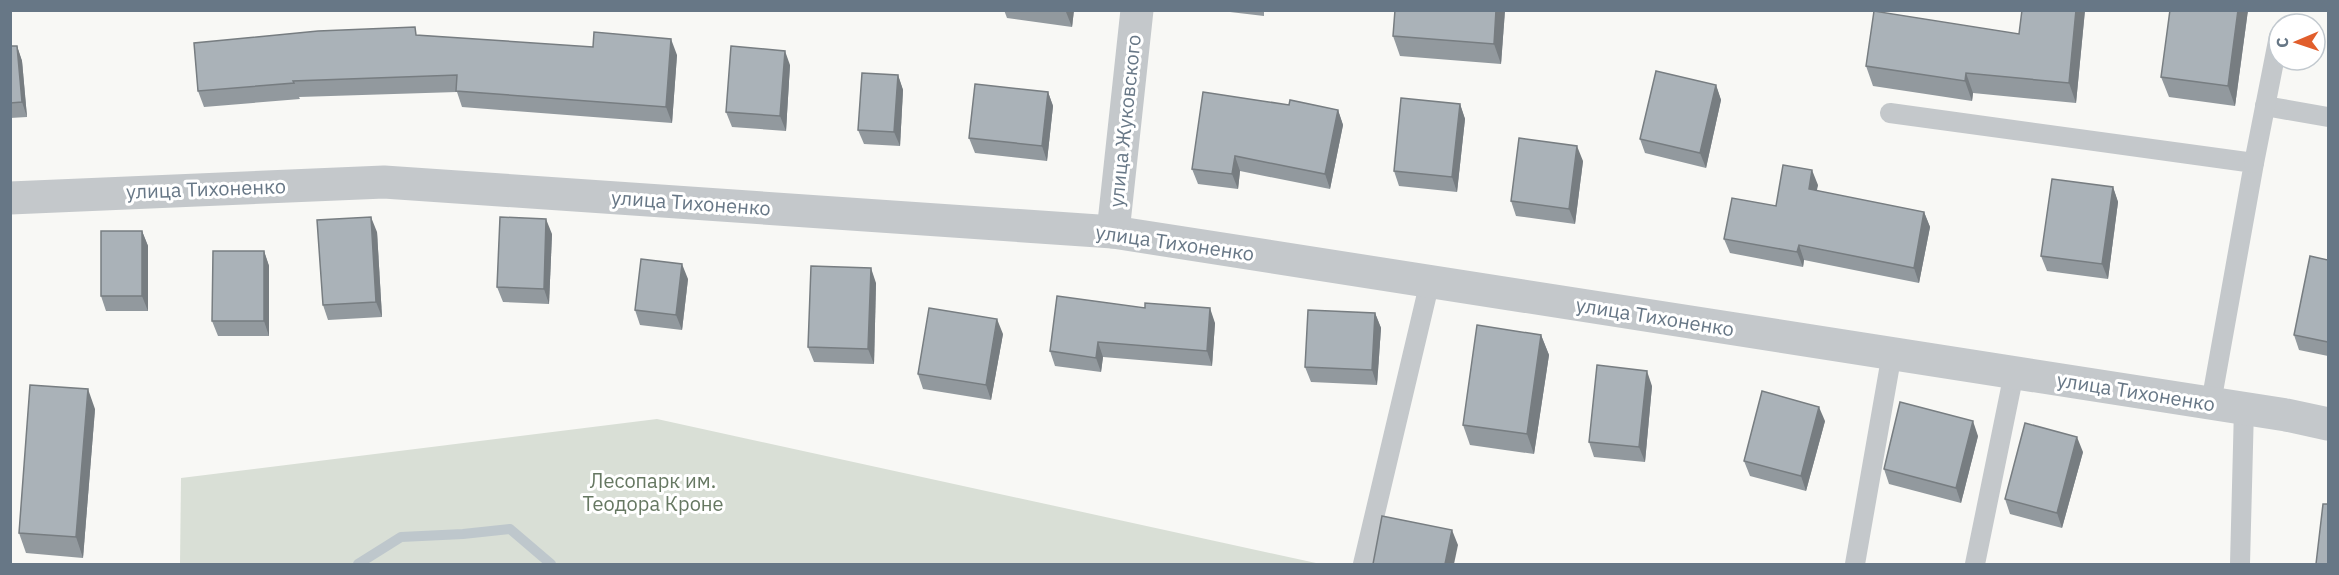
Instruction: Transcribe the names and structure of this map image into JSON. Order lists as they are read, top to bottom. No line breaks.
{"streets":{"street":["улица Жуковского","улица Тихоненко"]},"crossings":[["улица Жуковского","улица Тихоненко"]],"parks":["Лесопарк им. Теодора Кроне"],"north":"left"}
